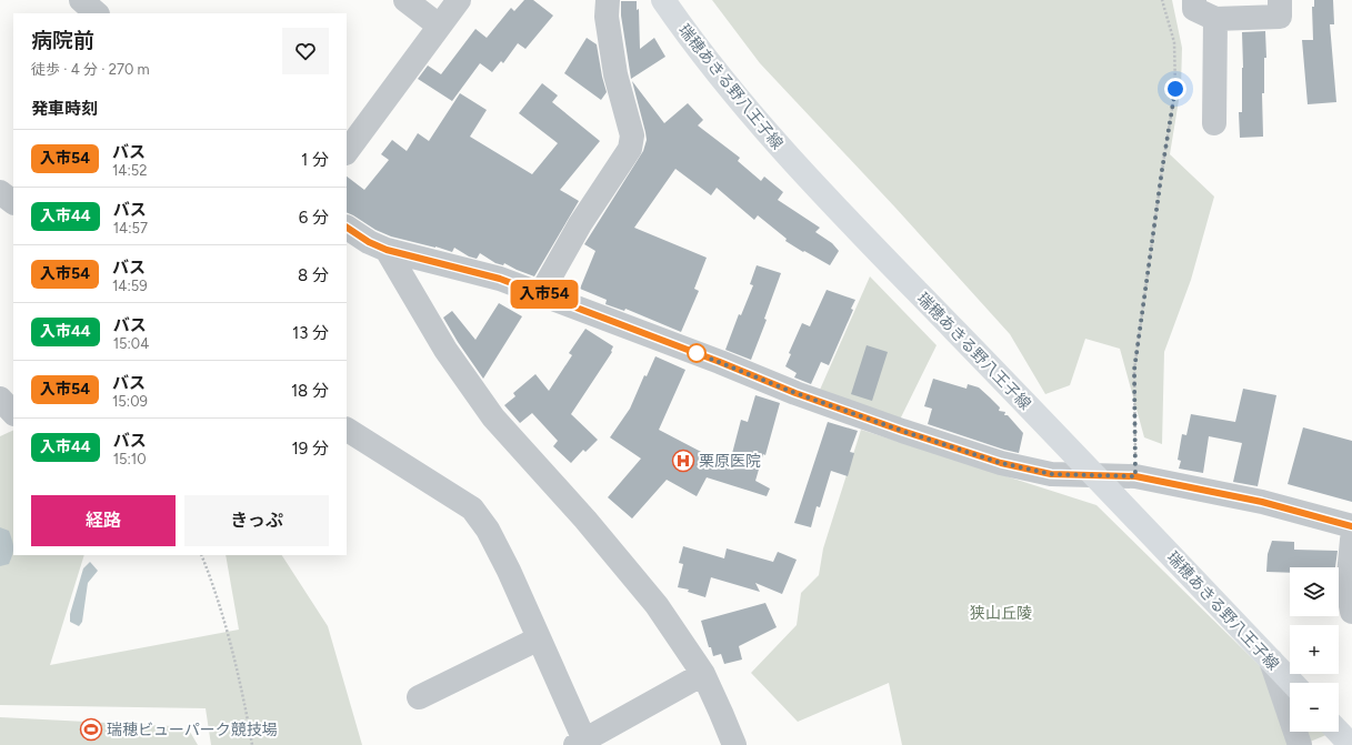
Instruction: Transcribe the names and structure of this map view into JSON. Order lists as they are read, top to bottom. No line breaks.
{"streets":{"main road":["瑞穂あきる野八王子線"]},"parks":["狭山丘陵"],"places":{"hospital":["栗原医院"],"sports":["瑞穂ビューパーク競技場"]},"lines":["bus line 入市54"],"page":{"on_map":"入市54","heading":[["病院前","徒歩 · 4 分 · 270 m"],"発車時刻"],"list":[{"mark":"入市54","name":"バス","note":"14:52","value":"1 分"},{"mark":"入市44","name":"バス","note":"14:57","value":"6 分"},{"mark":"入市54","name":"バス","note":"14:59","value":"8 分"},{"mark":"入市44","name":"バス","note":"15:04","value":"13 分"},{"mark":"入市54","name":"バス","note":"15:09","value":"18 分"},{"mark":"入市44","name":"バス","note":"15:10","value":"19 分"}],"buttons":["経路","きっぷ"],"map_buttons":["+","−"]}}
